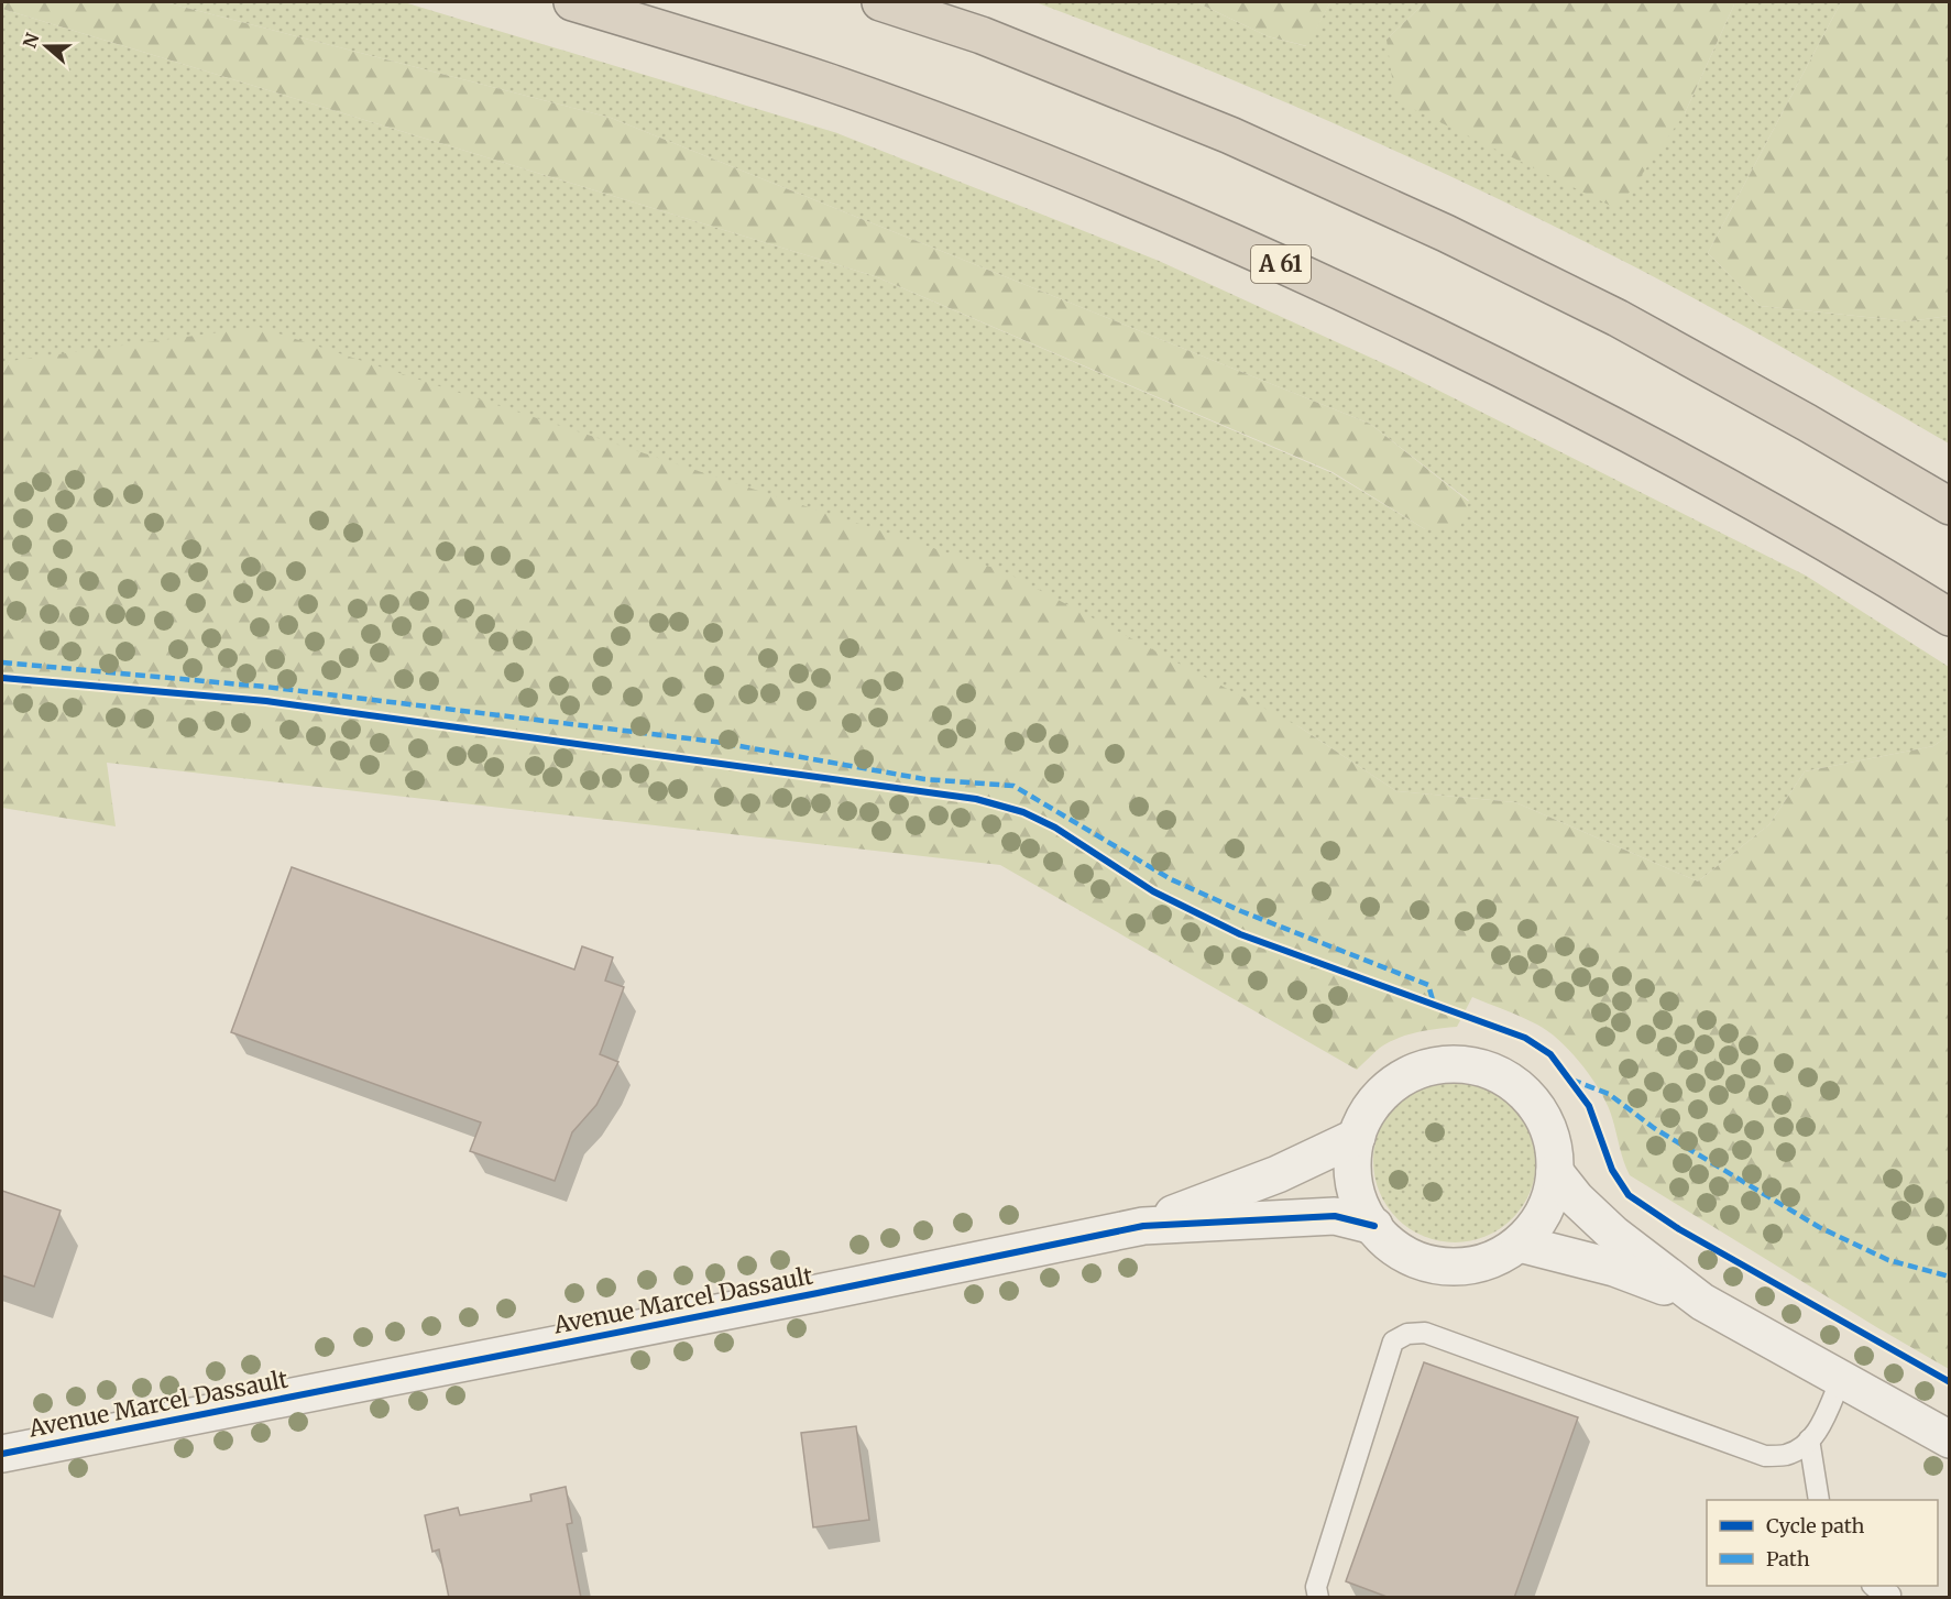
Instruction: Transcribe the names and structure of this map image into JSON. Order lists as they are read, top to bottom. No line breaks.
{"streets":{"highway":["A 61"],"street":["Avenue Marcel Dassault"]},"legend":["Cycle path","Path"],"north":"left"}
